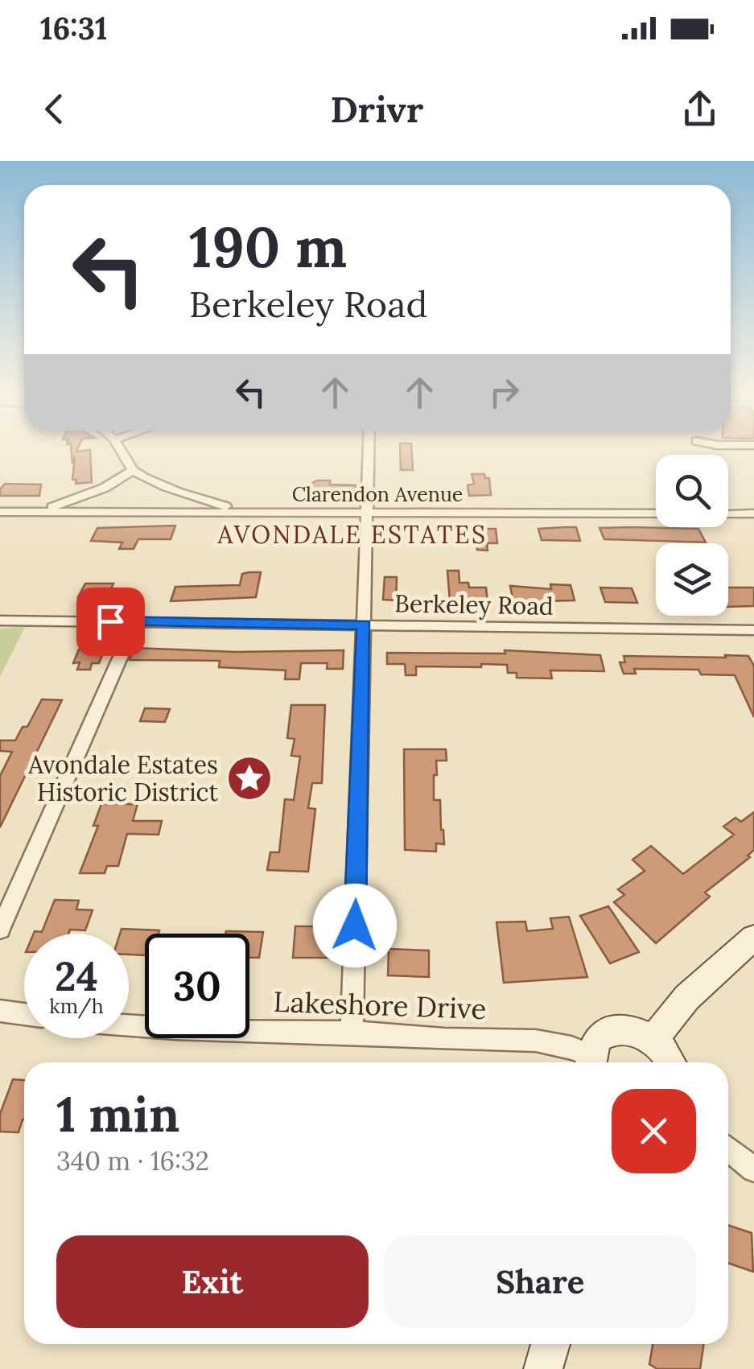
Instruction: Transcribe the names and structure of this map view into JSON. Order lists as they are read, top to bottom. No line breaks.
{"streets":{"street":["Clarendon Avenue","Berkeley Road","Lakeshore Drive"]},"districts":["AVONDALE ESTATES"],"places":{"place":["Avondale Estates Historic District"]},"page":{"status":"16:31","header":"Drivr","turn":["190 m","Berkeley Road"],"speed":"24 km/h","limit":"30","heading":["1 min","340 m · 16:32"],"buttons":["Exit","Share"]}}
